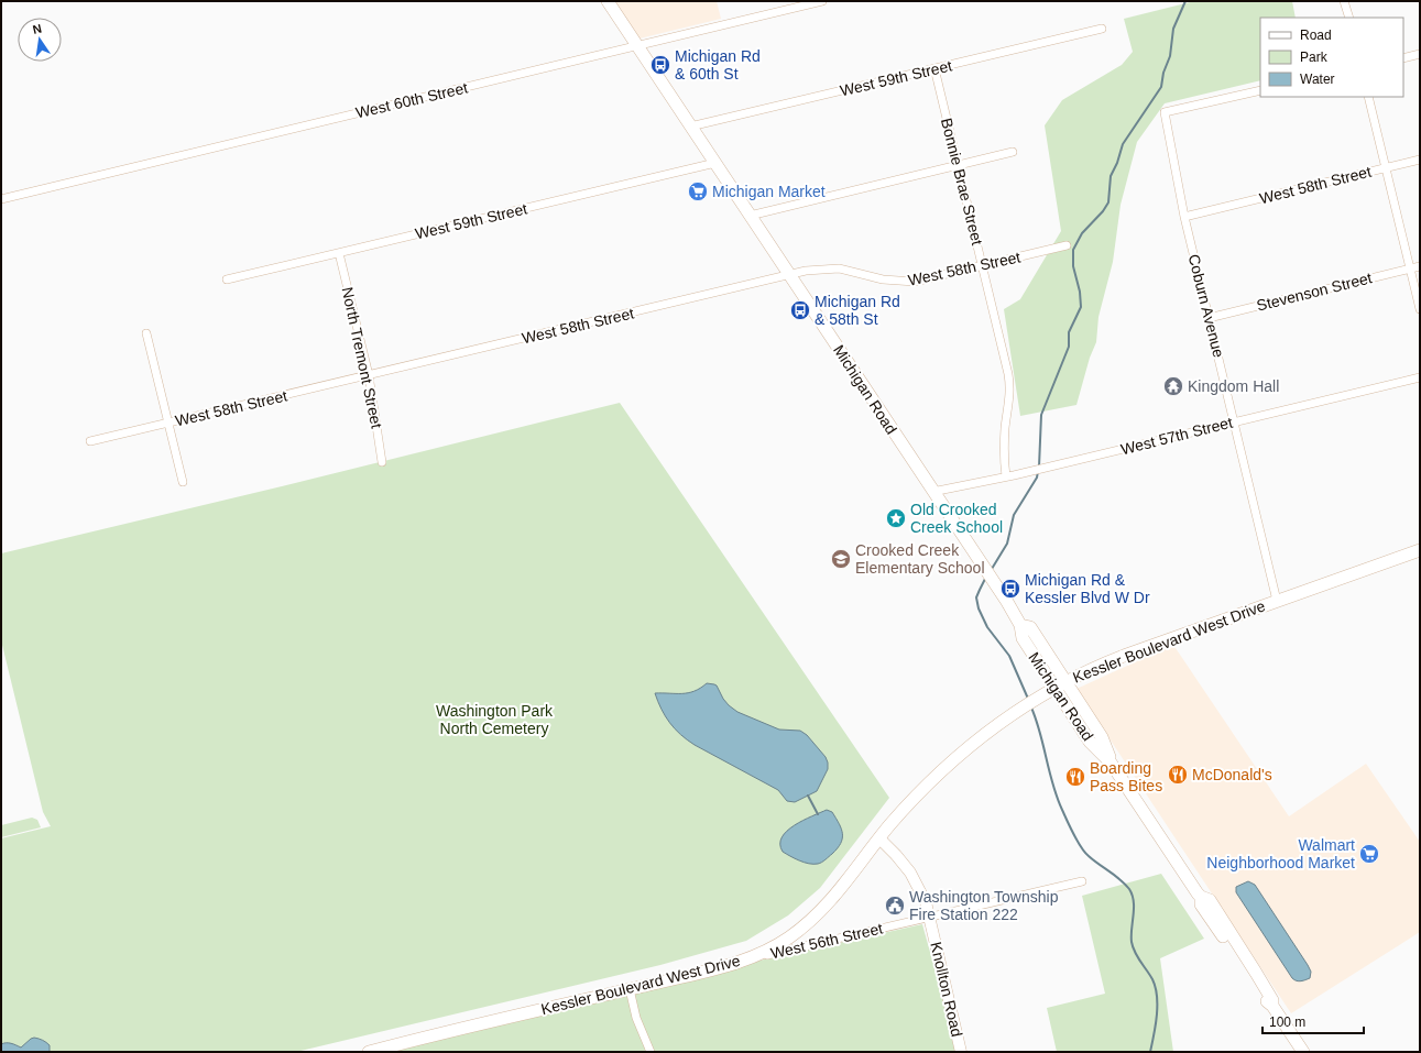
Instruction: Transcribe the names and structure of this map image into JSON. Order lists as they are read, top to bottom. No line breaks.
{"streets":{"main road":["Michigan Road","Kessler Boulevard West Drive"],"street":["West 59th Street","West 60th Street","Bonnie Brae Street","West 58th Street","Stevenson Street","Coburn Avenue","North Tremont Street","West 57th Street","West 56th Street","Knollton Road"]},"crossings":[["West 59th Street","Bonnie Brae Street"],["West 59th Street","North Tremont Street"],["West 59th Street","Michigan Road"],["West 60th Street","Michigan Road"],["Bonnie Brae Street","West 58th Street"],["Bonnie Brae Street","West 57th Street"],["West 58th Street","Coburn Avenue"],["West 58th Street","North Tremont Street"],["West 58th Street","Michigan Road"],["Stevenson Street","Coburn Avenue"],["Coburn Avenue","West 57th Street"],["Coburn Avenue","Kessler Boulevard West Drive"],["Michigan Road","West 57th Street"],["Michigan Road","Kessler Boulevard West Drive"],["Kessler Boulevard West Drive","West 56th Street"],["Kessler Boulevard West Drive","Knollton Road"],["West 56th Street","Knollton Road"]],"parks":["Washington Park North Cemetery"],"places":{"bus stop":["Michigan Rd & 60th St","Michigan Rd & 58th St","Michigan Rd & Kessler Blvd W Dr"],"supermarket":["Michigan Market","Walmart Neighborhood Market"],"temple":["Kingdom Hall"],"place":["Old Crooked Creek School"],"school or university":["Crooked Creek Elementary School"],"restaurant":["McDonald's","Boarding Pass Bites"],"public building":["Washington Township Fire Station 222"]},"legend":["Road","Park","Water"],"scale_bar":"100 m","north":"top"}
